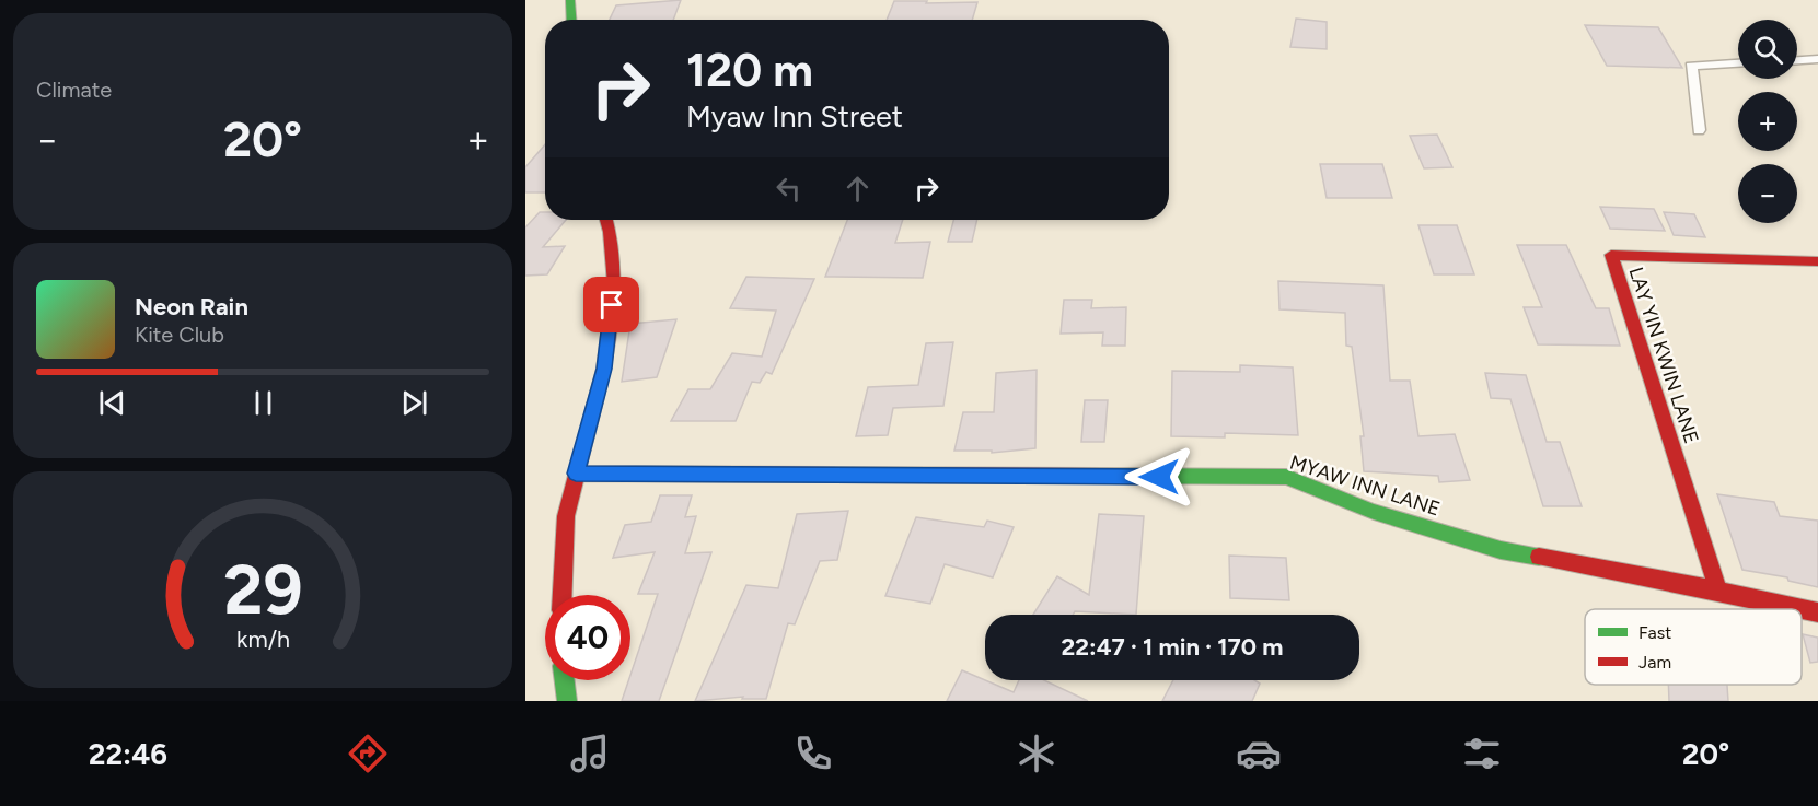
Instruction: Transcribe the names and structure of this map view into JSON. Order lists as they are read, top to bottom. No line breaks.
{"streets":{"street":["LAY YIN KWIN LANE","MYAW INN LANE"]},"crossings":[["LAY YIN KWIN LANE","MYAW INN LANE"]],"legend":["Fast","Jam"],"page":{"tile":"Climate","map_buttons":["+","−"],"turn":["120 m","Myaw Inn Street"],"heat":["−","20°","+"],"song":["Neon Rain","Kite Club"],"limit":"40","trip":"22:47 · 1 min · 170 m","tabs":["22:46","20°"],"gauge":["29","km/h"]}}
